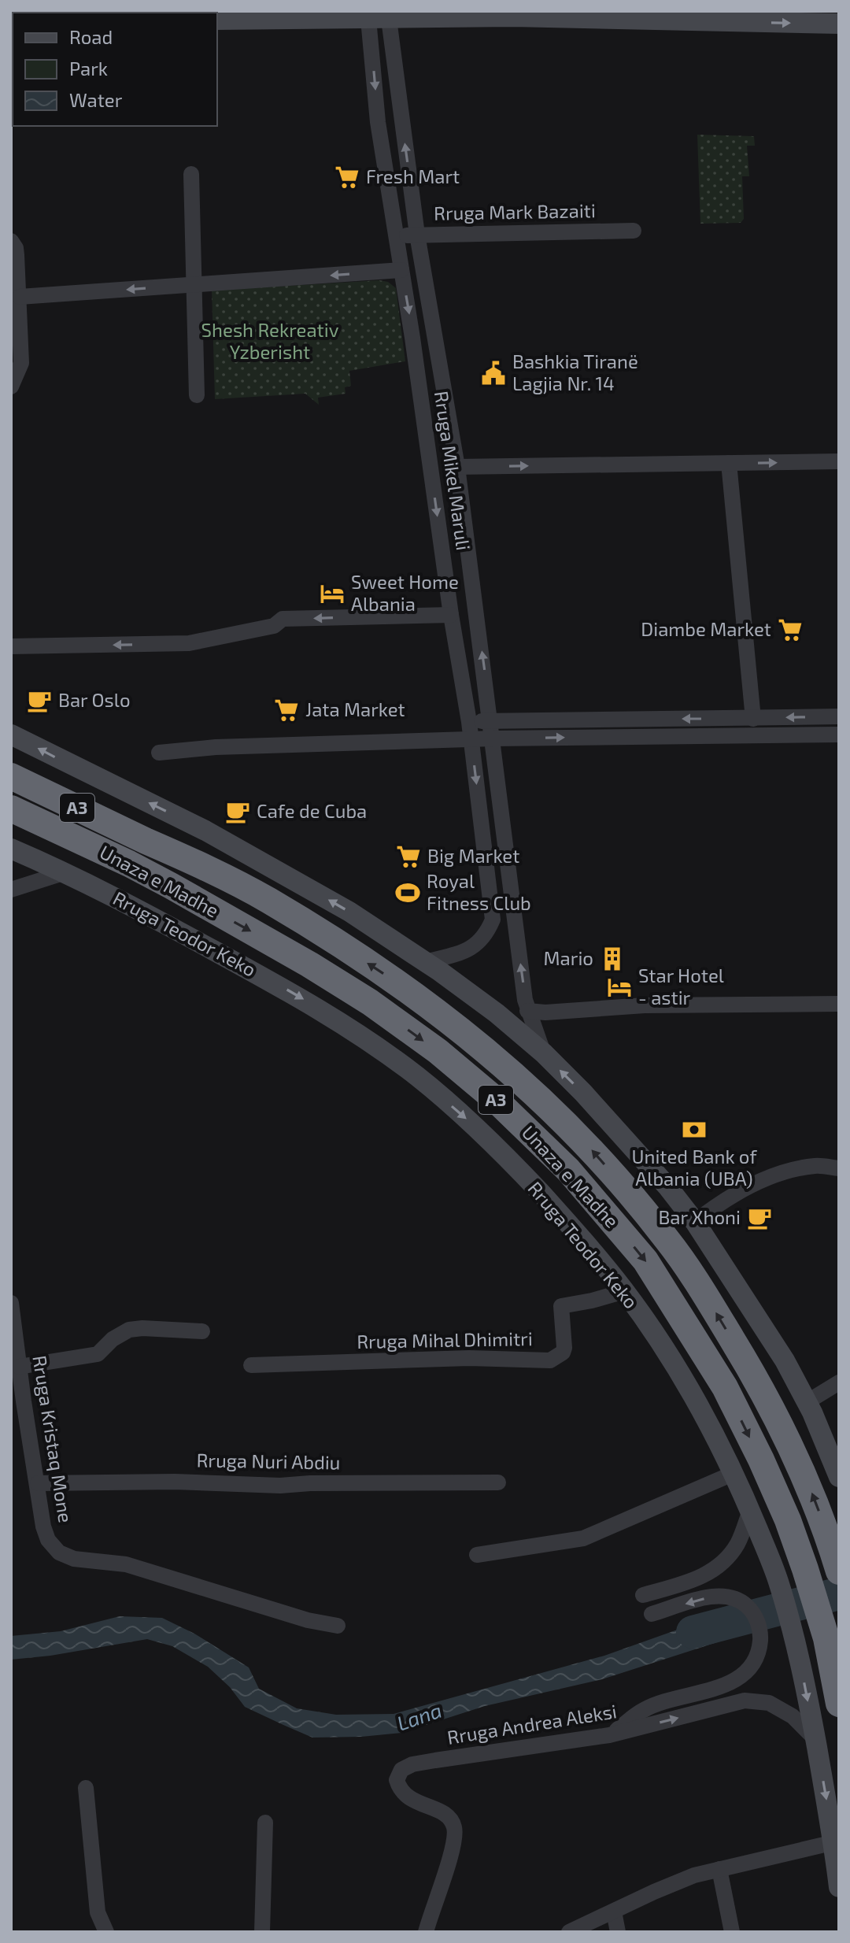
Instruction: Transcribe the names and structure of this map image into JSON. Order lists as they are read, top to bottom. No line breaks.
{"streets":{"highway":["A3","Unaza e Madhe"],"main road":["Rruga Teodor Keko"],"street":["Rruga Mark Bazaiti","Rruga Mikel Maruli","Rruga Mihal Dhimitri","Rruga Kristaq Mone","Rruga Nuri Abdiu","Rruga Andrea Aleksi"]},"crossings":[["Rruga Mark Bazaiti","Rruga Mikel Maruli"],["Rruga Teodor Keko","Rruga Mihal Dhimitri"],["Rruga Teodor Keko","Rruga Andrea Aleksi"],["Rruga Kristaq Mone","Rruga Nuri Abdiu"]],"water":["Lana"],"parks":["Shesh Rekreativ Yzberisht"],"places":{"supermarket":["Fresh Mart","Diambe Market","Jata Market","Big Market"],"public building":["Bashkia Tiranë Lagjia Nr. 14"],"hotel":["Sweet Home Albania","Star Hotel - astir"],"cafe":["Bar Oslo","Cafe de Cuba","Bar Xhoni"],"sports":["Royal Fitness Club"],"building":["Mario"],"bank":["United Bank of Albania (UBA)"]},"legend":["Road","Park","Water"]}
